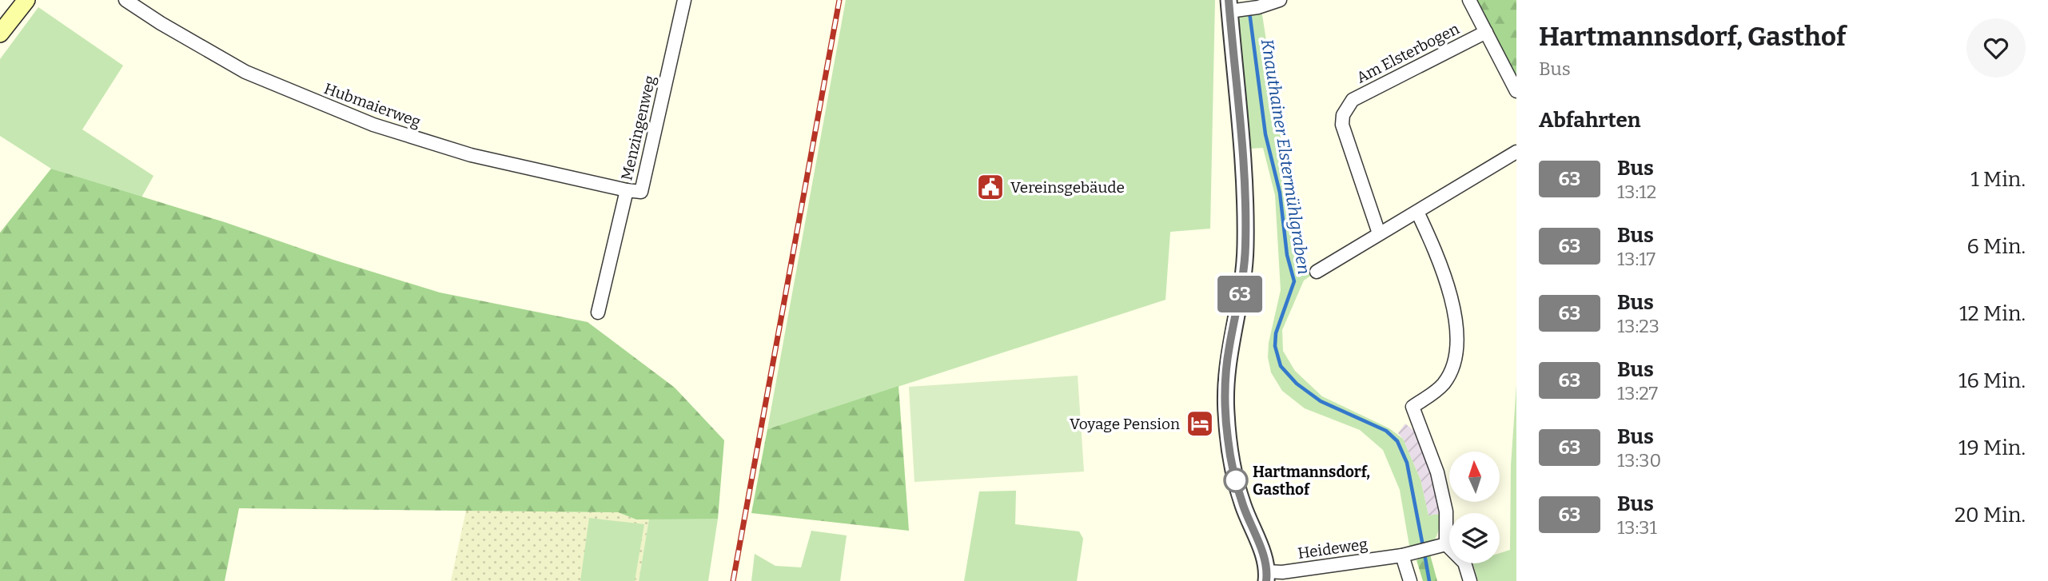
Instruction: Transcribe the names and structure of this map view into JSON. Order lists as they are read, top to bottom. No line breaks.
{"streets":{"street":["Am Elsterbogen","Hubmaierweg","Menzingenweg","Heideweg"]},"crossings":[["Hubmaierweg","Menzingenweg"]],"water":["Knauthainer Elstermühlgraben"],"places":{"public building":["Vereinsgebäude"],"hotel":["Voyage Pension"],"other":["Hartmannsdorf, Gasthof"]},"lines":["bus line 63"],"north":"top","page":{"on_map":"63","heading":[["Hartmannsdorf, Gasthof","Bus"],"Abfahrten"],"list":[{"mark":"63","name":"Bus","note":"13:12","value":"1 Min."},{"mark":"63","name":"Bus","note":"13:17","value":"6 Min."},{"mark":"63","name":"Bus","note":"13:23","value":"12 Min."},{"mark":"63","name":"Bus","note":"13:27","value":"16 Min."},{"mark":"63","name":"Bus","note":"13:30","value":"19 Min."},{"mark":"63","name":"Bus","note":"13:31","value":"20 Min."}]}}
